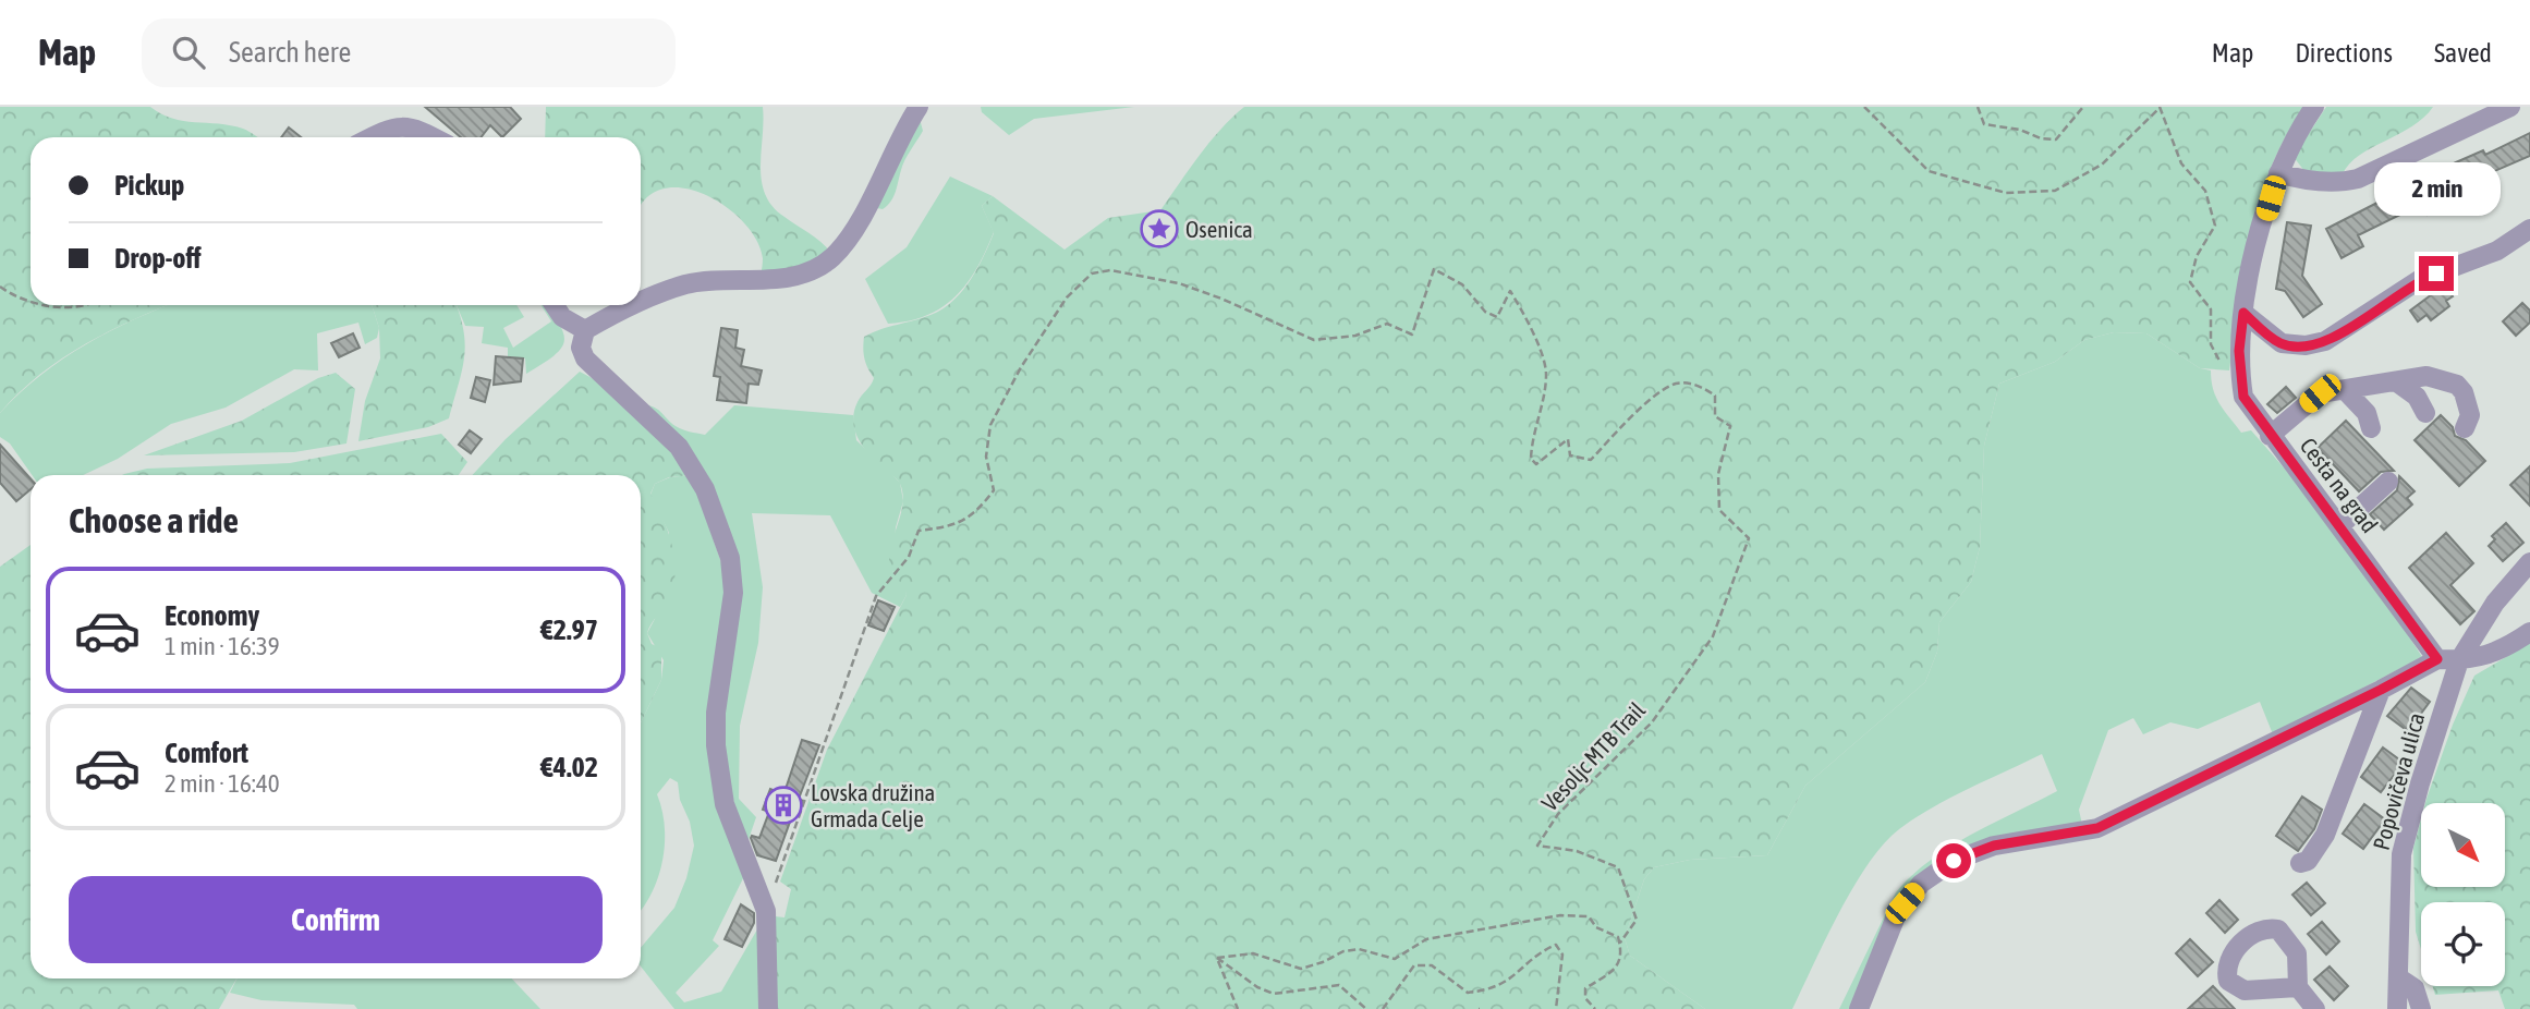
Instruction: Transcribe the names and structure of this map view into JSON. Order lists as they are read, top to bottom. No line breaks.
{"streets":{"street":["Cesta na grad","Popovičeva ulica"],"path":["Vesoljc MTB Trail"]},"places":{"place":["Osenica"],"building":["Lovska družina Grmada Celje"]},"north":"bottom right","page":{"header":"Map","search":"Search here","nav":["Map","Directions","Saved"],"banner":["Pickup","Drop-off"],"bubble":"2 min","heading":"Choose a ride","list":[{"name":"Economy","note":"1 min · 16:39","value":"€2.97"},{"name":"Comfort","note":"2 min · 16:40","value":"€4.02"}],"buttons":"Confirm"}}
